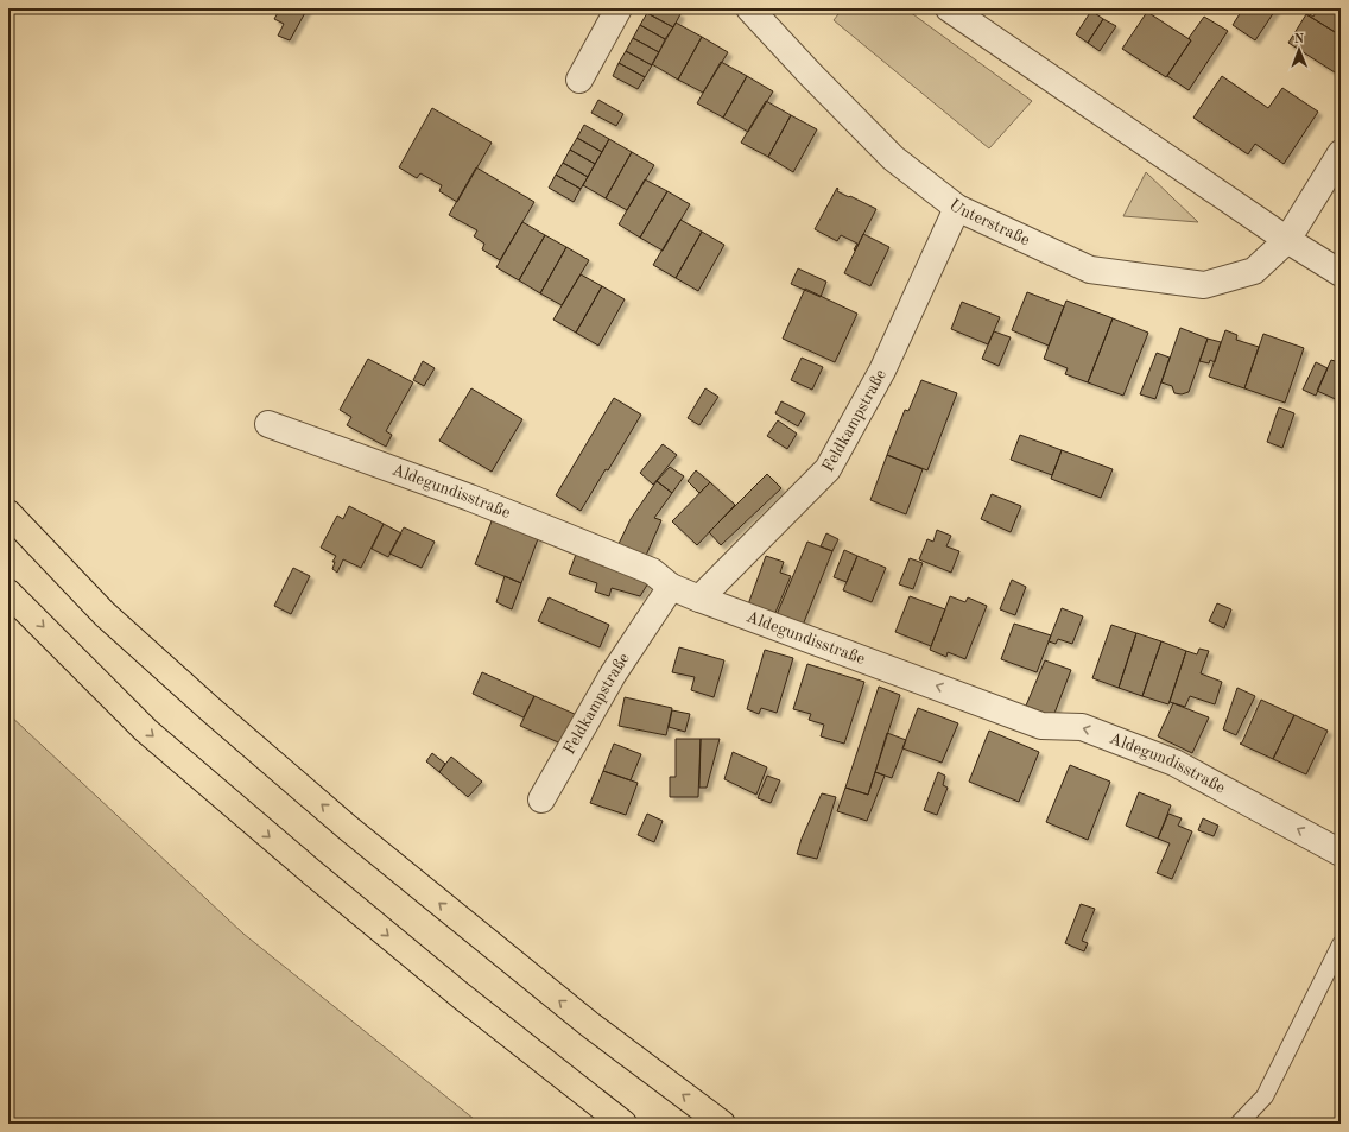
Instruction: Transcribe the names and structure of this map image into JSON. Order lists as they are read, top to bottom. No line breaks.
{"streets":{"street":["Unterstraße","Feldkampstraße","Aldegundisstraße"]},"crossings":[["Unterstraße","Feldkampstraße"],["Feldkampstraße","Aldegundisstraße"]],"one_way":["Aldegundisstraße"],"north":"top"}
